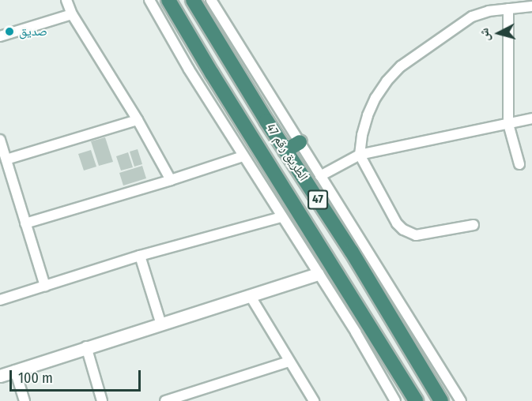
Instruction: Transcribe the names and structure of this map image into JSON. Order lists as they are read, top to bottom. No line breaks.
{"streets":{"highway":["الطريق رقم 47","47"]},"places":["صديق"],"scale_bar":"100 m","north":"left"}
